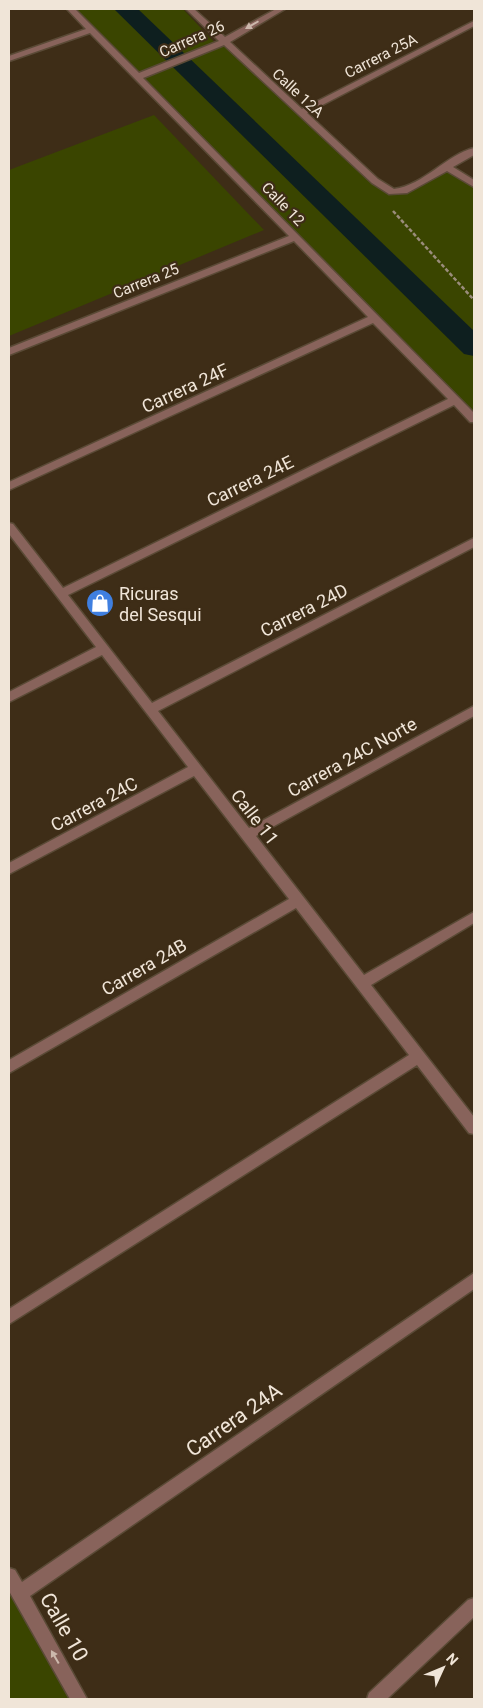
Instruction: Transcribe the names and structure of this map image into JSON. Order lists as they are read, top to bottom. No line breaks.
{"streets":{"street":["Carrera 26","Carrera 25A","Calle 12A","Calle 12","Carrera 25","Carrera 24F","Carrera 24E","Carrera 24D","Carrera 24C Norte","Carrera 24C","Calle 11","Carrera 24B","Carrera 24A","Calle 10"]},"crossings":[["Carrera 26","Calle 12A"],["Carrera 26","Calle 12"],["Carrera 25A","Calle 12A"],["Calle 12","Carrera 25"],["Calle 12","Carrera 24F"],["Calle 12","Carrera 24E"],["Carrera 24E","Calle 11"],["Carrera 24D","Calle 11"],["Carrera 24C Norte","Calle 11"],["Carrera 24C","Calle 11"],["Calle 11","Carrera 24B"],["Carrera 24A","Calle 10"]],"one_way":["Carrera 26","Calle 10"],"places":{"shop":["Ricuras del Sesqui"]},"north":"top right"}
